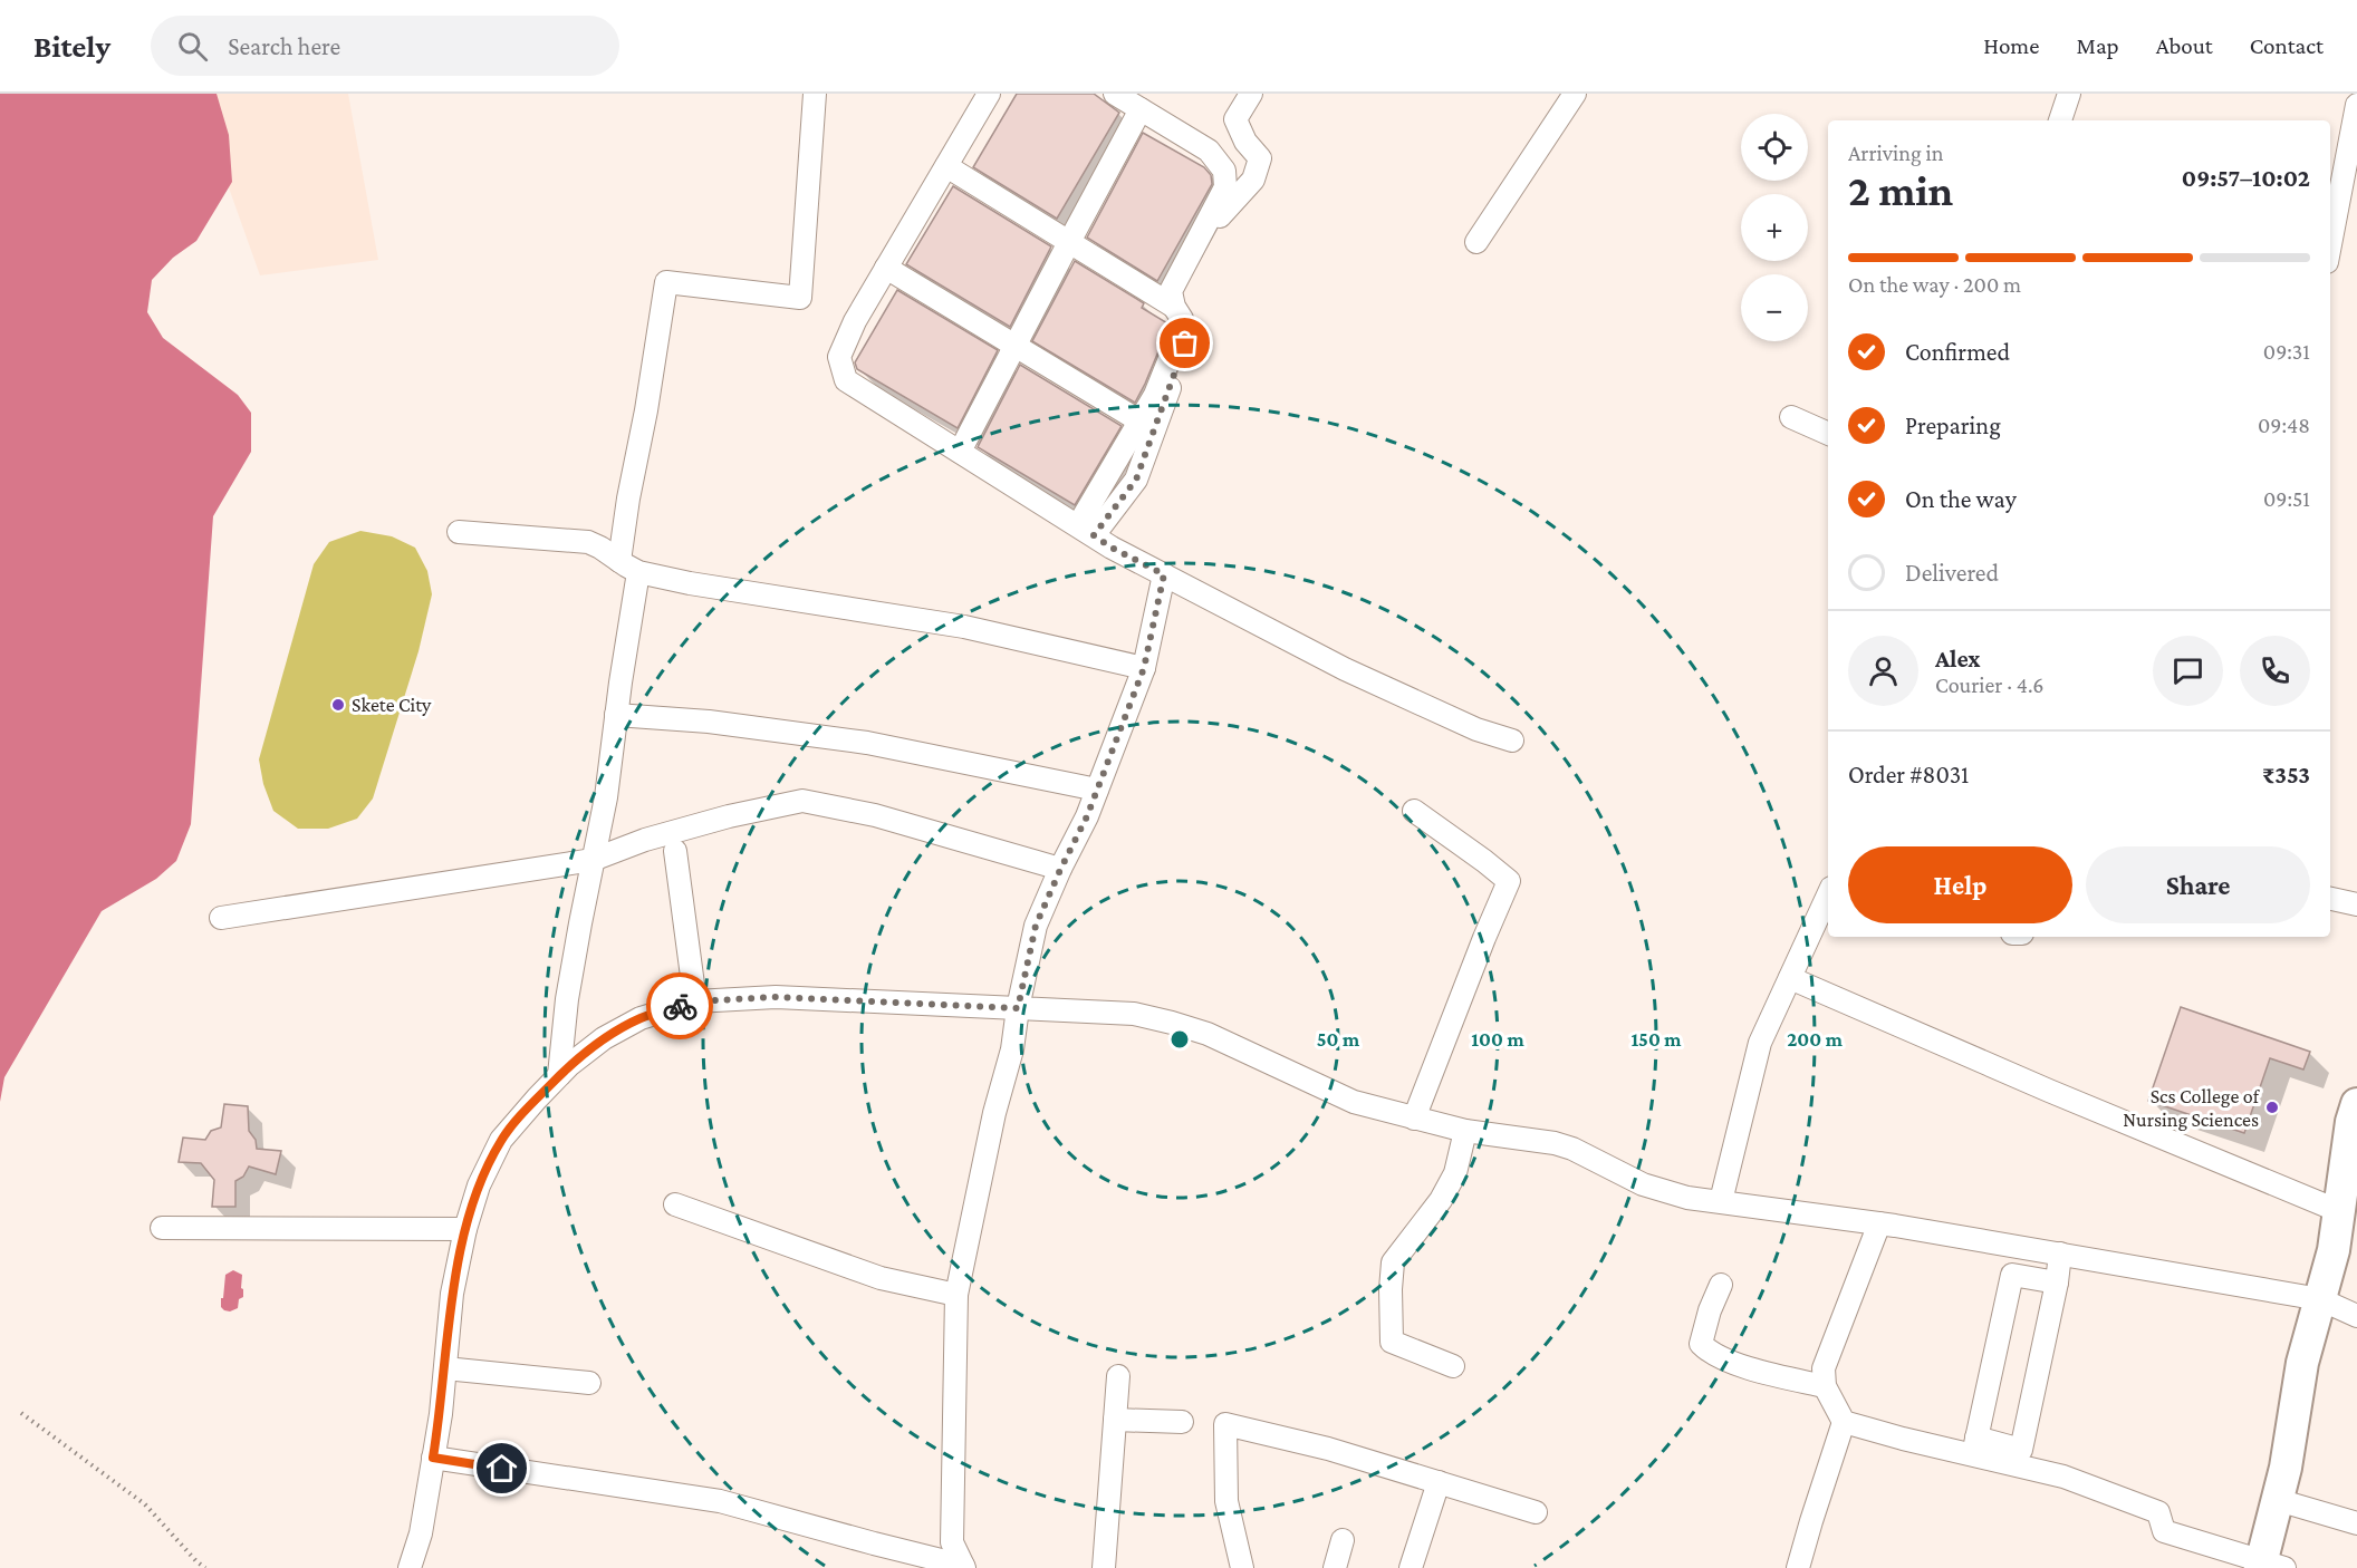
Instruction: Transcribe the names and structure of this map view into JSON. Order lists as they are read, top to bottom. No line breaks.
{"places":["Skete City","Scs College of Nursing Sciences"],"page":{"header":"Bitely","search":"Search here","nav":["Home","Map","About","Contact"],"map_buttons":["+","−"],"heading":["2 min","Arriving in","09:57–10:02"],"panel":["Alex","Courier · 4.6","Order #8031","₹353"],"bar":"On the way · 200 m","list":[["Confirmed","09:31"],["Preparing","09:48"],["On the way","09:51"],"Delivered"],"buttons":["Help","Share"]},"rings":["50 m","100 m","150 m","200 m"]}
